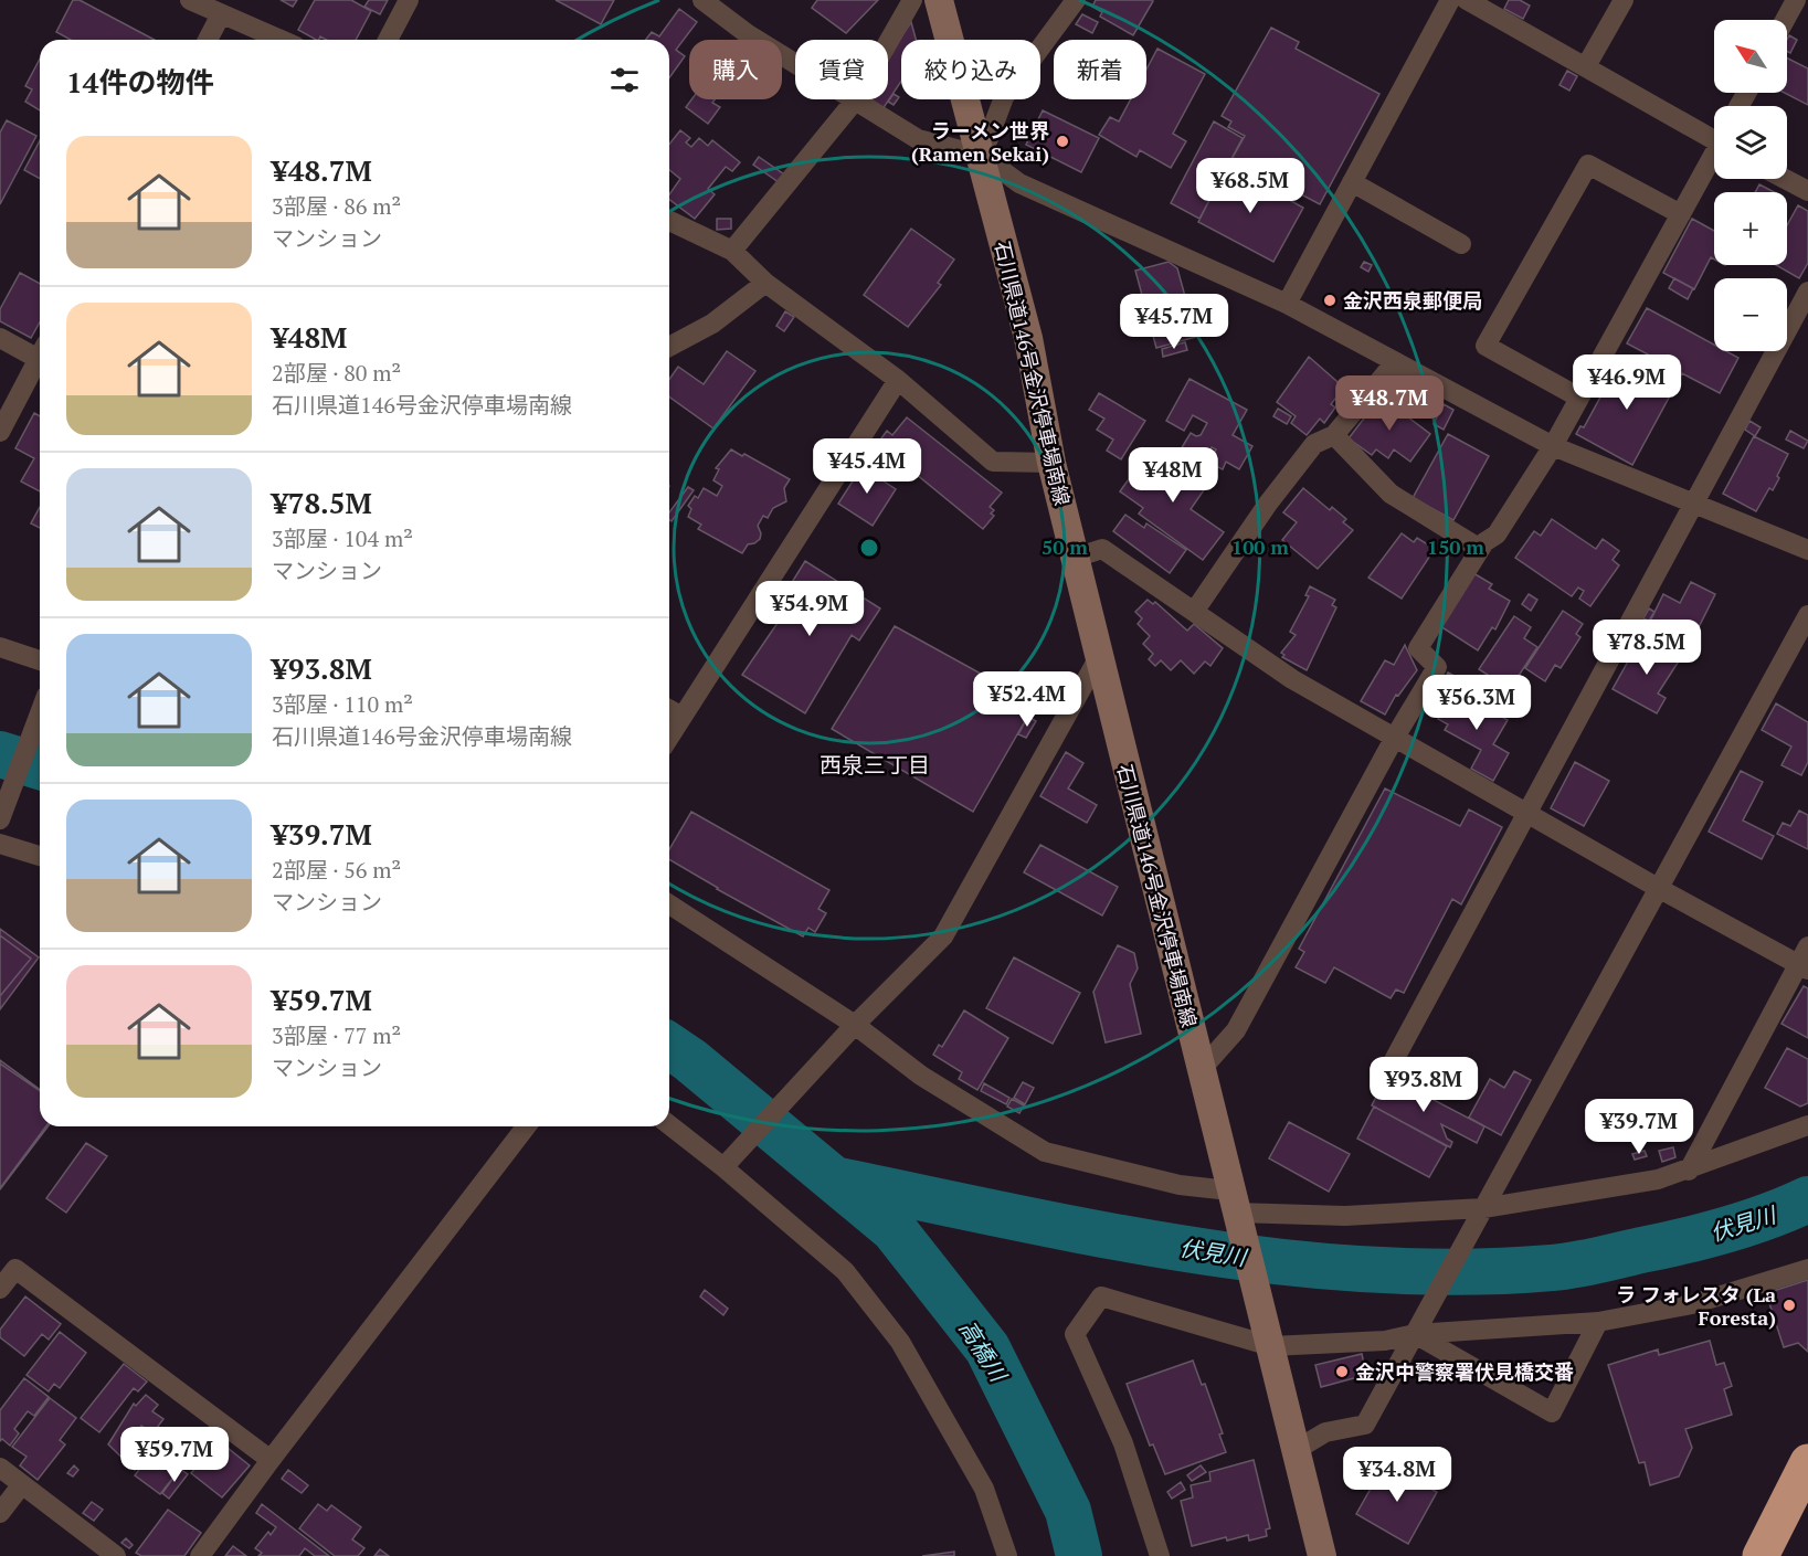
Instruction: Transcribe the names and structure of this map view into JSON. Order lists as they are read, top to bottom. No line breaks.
{"streets":{"main road":["石川県道146号金沢停車場南線"]},"districts":["西泉三丁目"],"water":["伏見川","高橋川"],"places":["ラーメン世界 (Ramen Sekai)","金沢西泉郵便局","ラ フォレスタ (La Foresta)","金沢中警察署伏見橋交番"],"north":"top left","page":{"map_buttons":["+","−"],"chip":["購入","賃貸","絞り込み","新着"],"heading":"14件の物件","list":[{"name":"¥48.7M","note":"3部屋 · 86 m² · マンション"},{"name":"¥48M","note":"2部屋 · 80 m² · 石川県道146号金沢停車場南線"},{"name":"¥78.5M","note":"3部屋 · 104 m² · マンション"},{"name":"¥93.8M","note":"3部屋 · 110 m² · 石川県道146号金沢停車場南線"},{"name":"¥39.7M","note":"2部屋 · 56 m² · マンション"},{"name":"¥59.7M","note":"3部屋 · 77 m² · マンション"}],"price":["¥68.5M","¥45.7M","¥46.9M","¥48.7M","¥45.4M","¥48M","¥54.9M","¥78.5M","¥52.4M","¥56.3M","¥93.8M","¥39.7M","¥59.7M","¥34.8M"]},"rings":["50 m","100 m","150 m"]}
